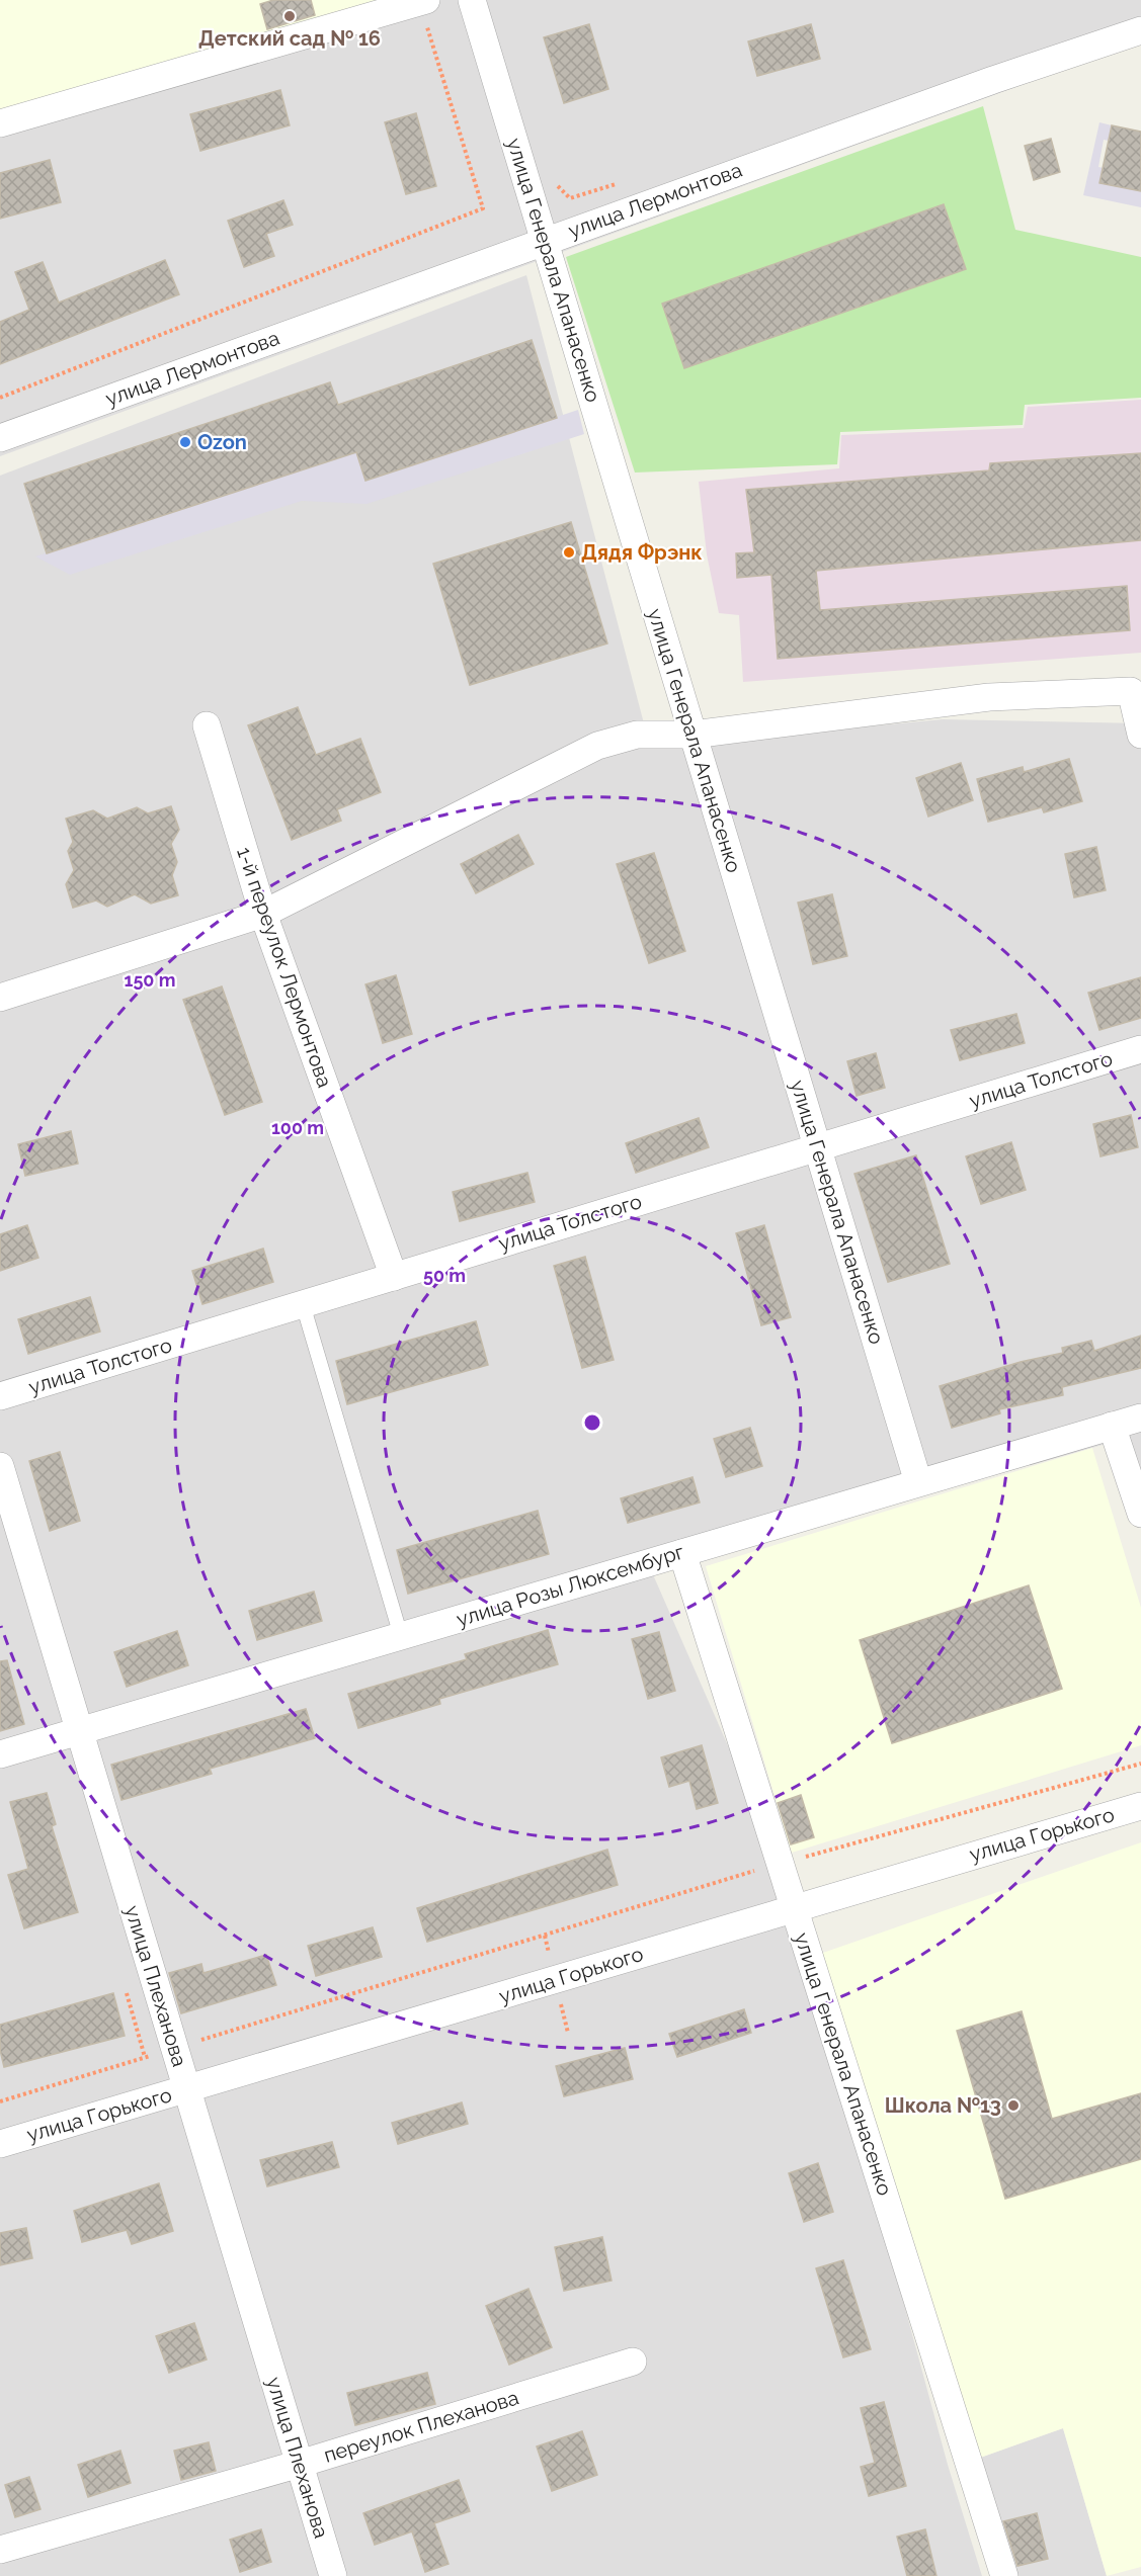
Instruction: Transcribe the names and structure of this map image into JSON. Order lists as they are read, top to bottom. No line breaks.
{"streets":{"street":["улица Лермонтова","улица Генерала Апанасенко","1-й переулок Лермонтова","улица Толстого","улица Розы Люксембург","улица Горького","улица Плеханова","переулок Плеханова"]},"crossings":[["улица Лермонтова","улица Генерала Апанасенко"],["улица Генерала Апанасенко","улица Толстого"],["улица Генерала Апанасенко","улица Розы Люксембург"],["улица Генерала Апанасенко","улица Горького"],["1-й переулок Лермонтова","улица Толстого"],["улица Розы Люксембург","улица Плеханова"],["улица Горького","улица Плеханова"],["улица Плеханова","переулок Плеханова"]],"places":["Детский сад № 16","Ozon","Дядя Фрэнк","Школа №13"],"rings":["150 m","100 m","50 m"]}
